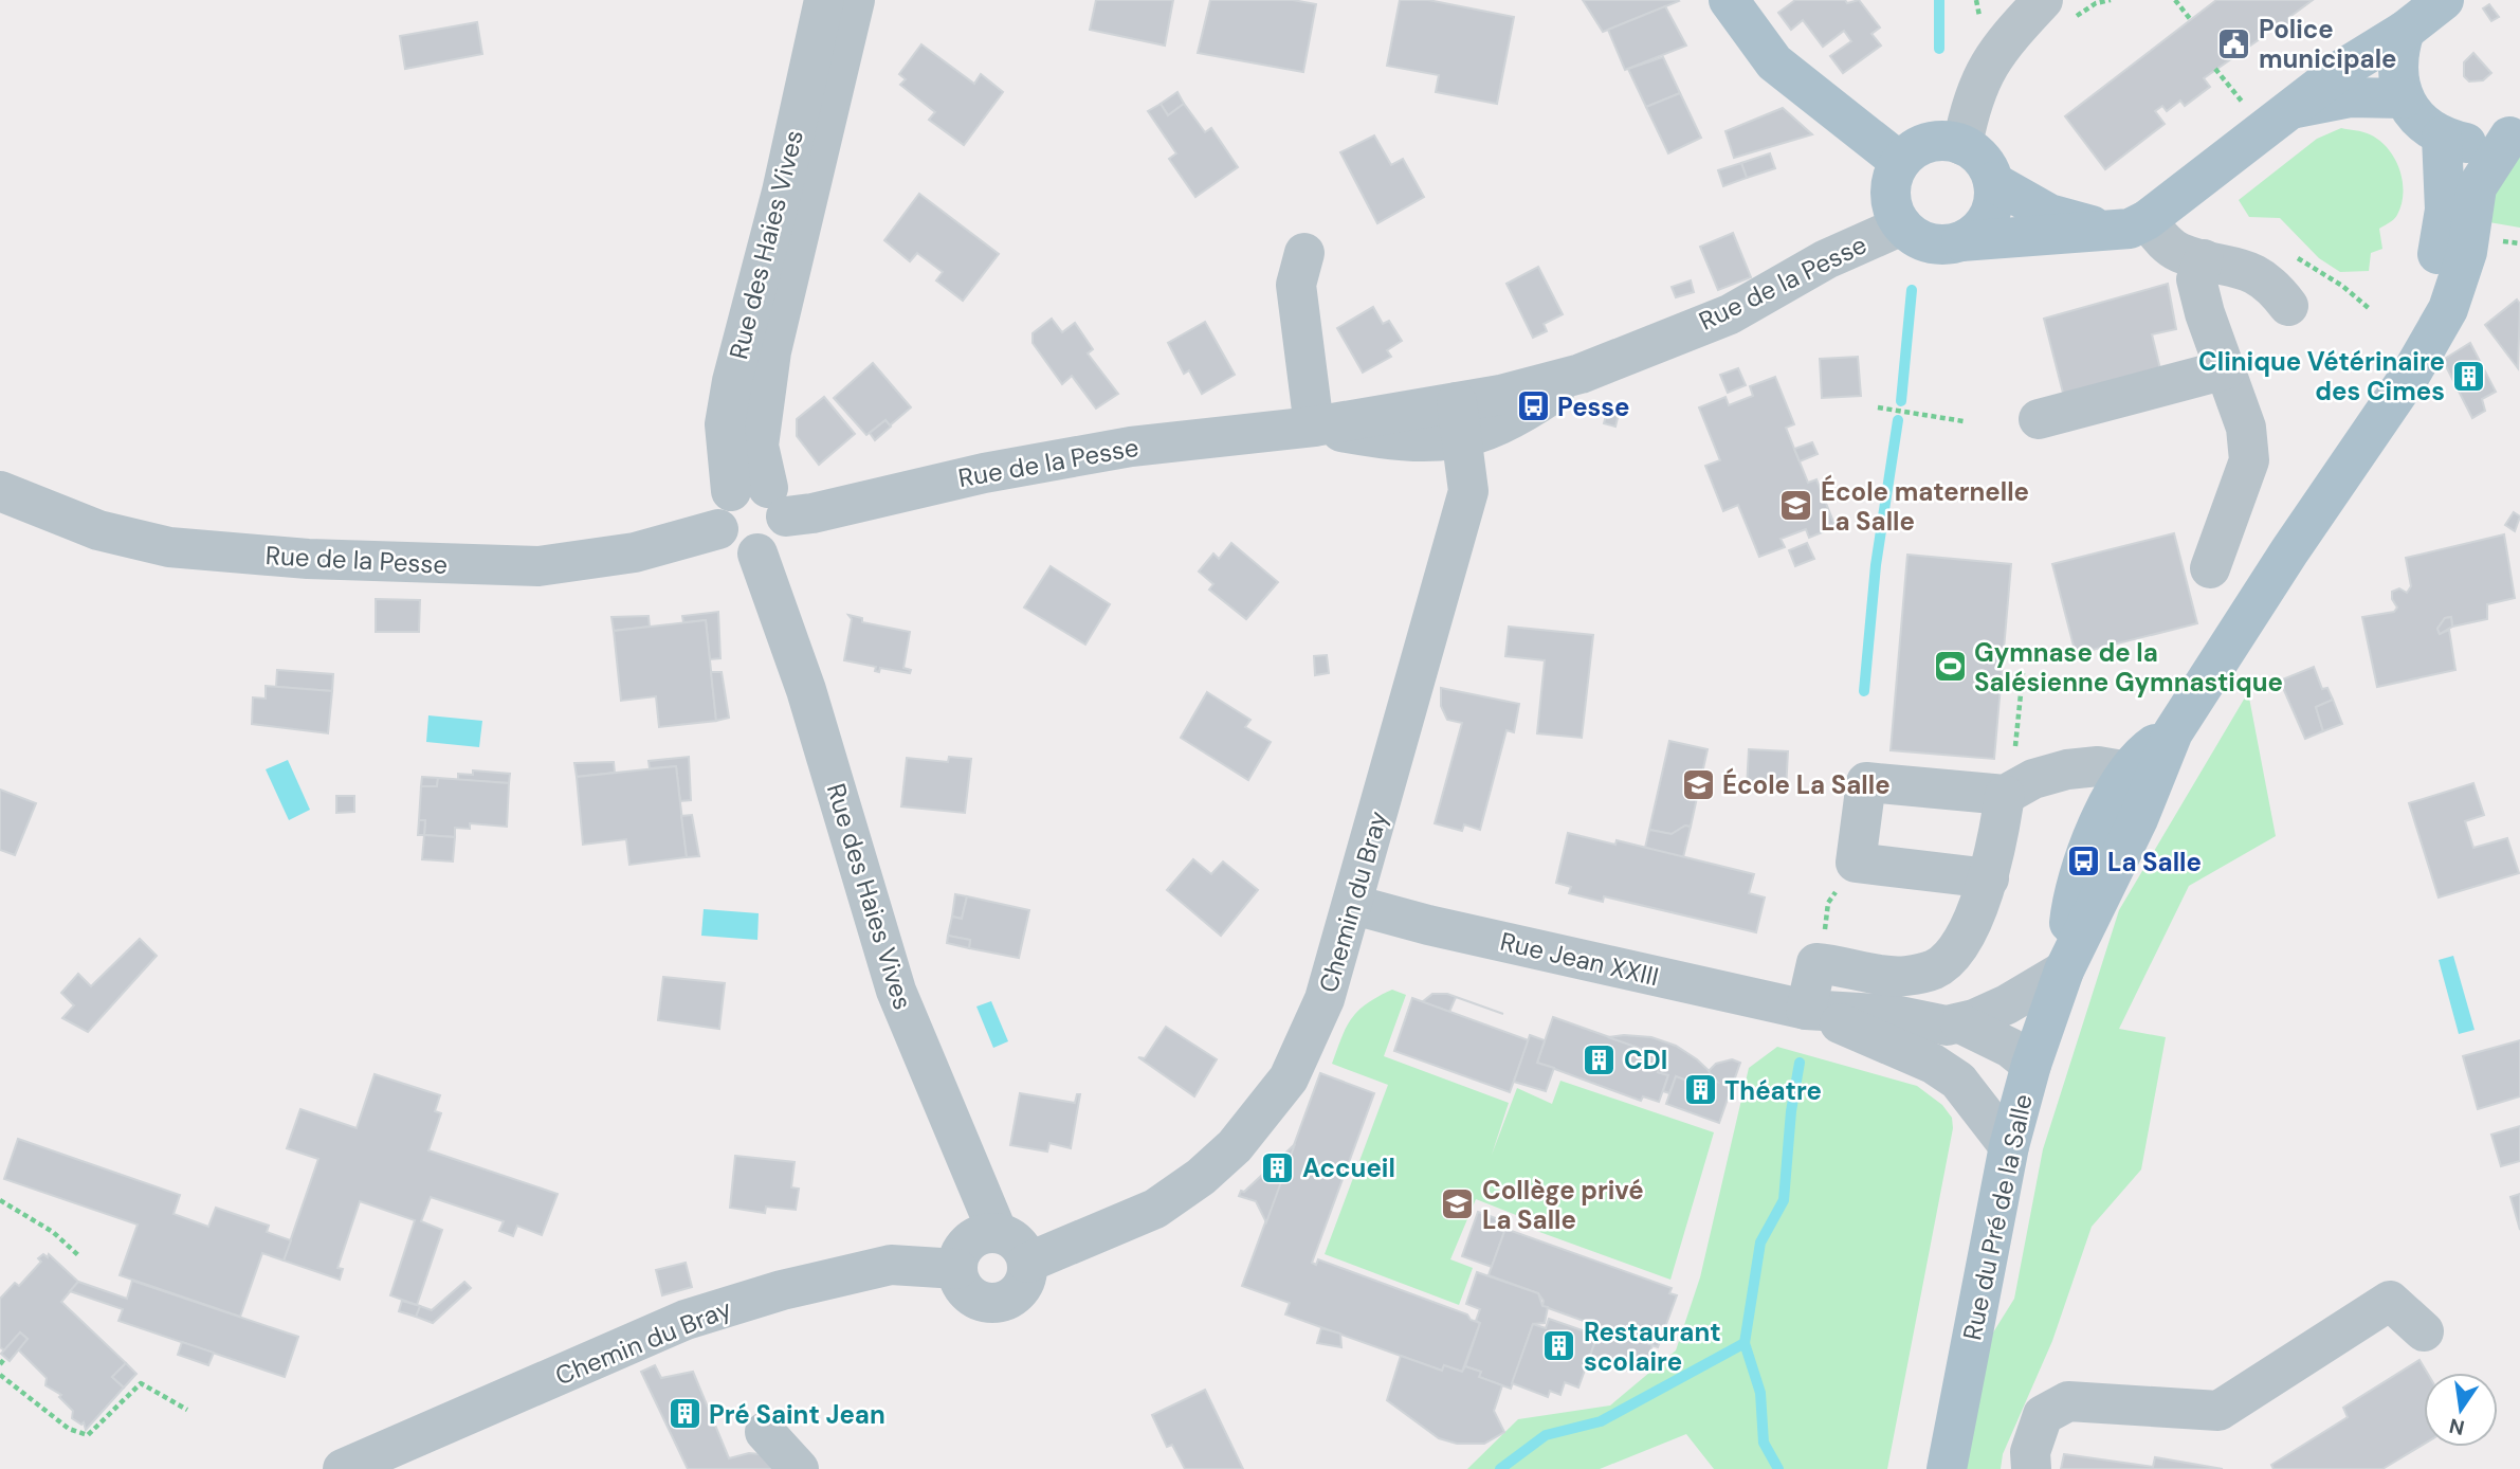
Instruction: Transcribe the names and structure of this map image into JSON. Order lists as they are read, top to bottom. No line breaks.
{"streets":{"main road":["Rue du Pré de la Salle"],"street":["Rue des Haies Vives","Rue de la Pesse","Chemin du Bray","Rue Jean XXIII"]},"crossings":[["Rue des Haies Vives","Rue de la Pesse"],["Rue des Haies Vives","Chemin du Bray"],["Rue de la Pesse","Chemin du Bray"],["Chemin du Bray","Rue Jean XXIII"],["Rue Jean XXIII","Rue du Pré de la Salle"]],"places":{"public building":["Police municipale"],"building":["Clinique Vétérinaire des Cimes","CDI","Théatre","Accueil","Restaurant scolaire","Pré Saint Jean"],"bus stop":["Pesse","La Salle"],"school or university":["École maternelle La Salle","École La Salle","Collège privé La Salle"],"sports":["Gymnase de la Salésienne Gymnastique"]},"north":"bottom"}
